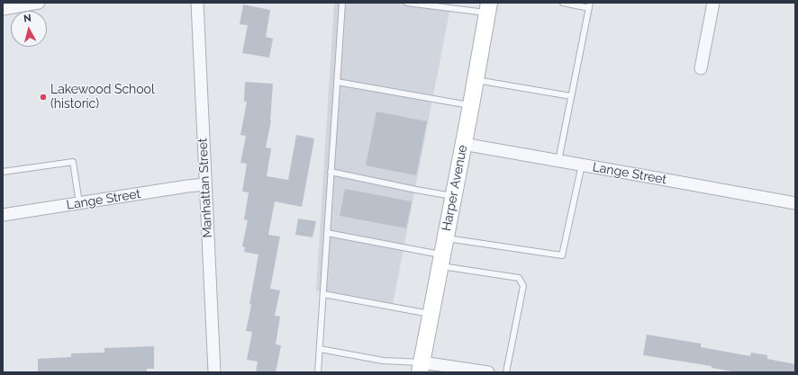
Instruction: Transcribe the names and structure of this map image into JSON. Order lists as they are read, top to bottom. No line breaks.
{"streets":{"main road":["Harper Avenue"],"street":["Lange Street","Manhattan Street"]},"crossings":[["Lange Street","Manhattan Street"],["Lange Street","Harper Avenue"]],"places":["Lakewood School (historic)"],"north":"top"}
